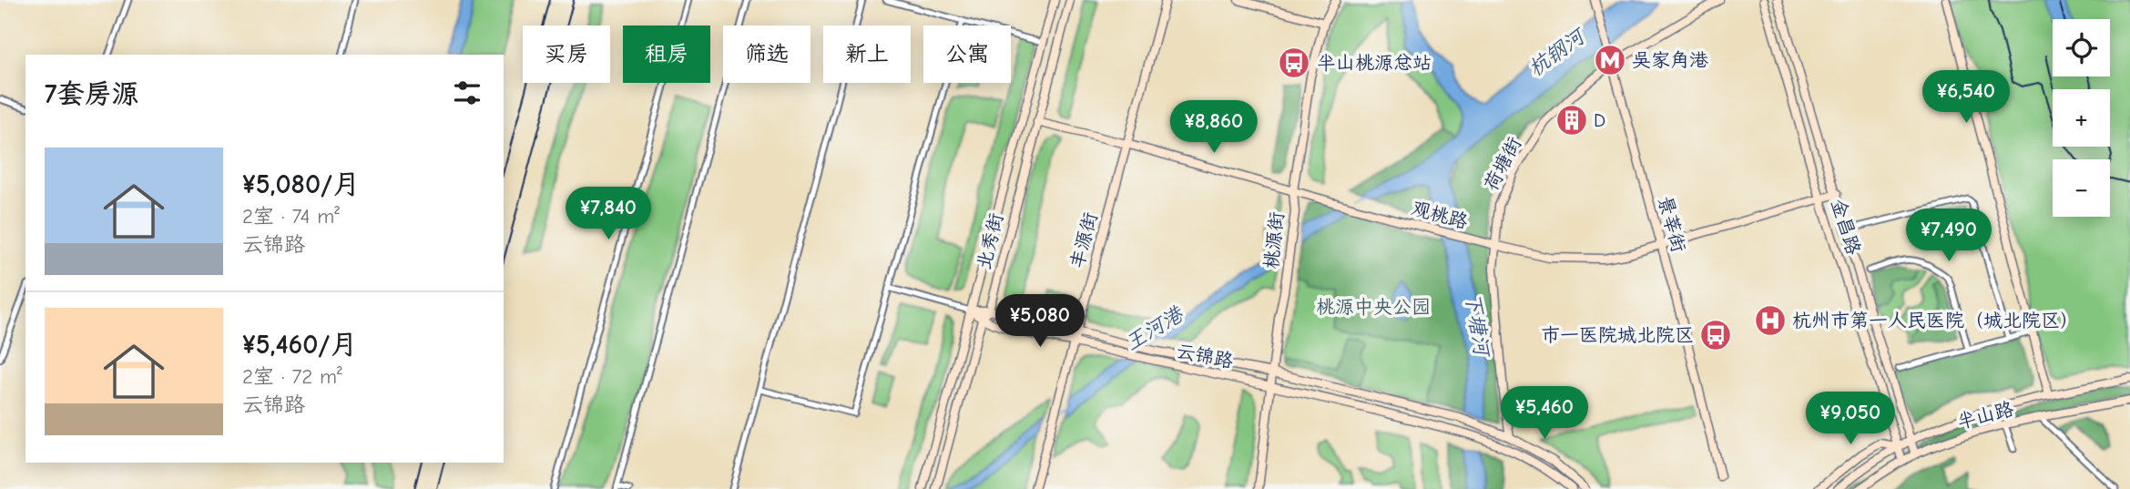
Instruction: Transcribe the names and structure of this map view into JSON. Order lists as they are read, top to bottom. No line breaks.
{"streets":{"main road":["荷塘街","观桃路","景莘街","金昌路","丰源街","桃源街","北秀街","云锦路","半山路"]},"crossings":[["荷塘街","观桃路"],["荷塘街","景莘街"],["荷塘街","云锦路"],["观桃路","景莘街"],["观桃路","金昌路"],["观桃路","丰源街"],["观桃路","桃源街"],["观桃路","北秀街"],["金昌路","半山路"],["丰源街","云锦路"],["桃源街","云锦路"],["北秀街","云锦路"]],"water":["杭钢河","下塘河","王河港"],"parks":["桃源中央公园"],"places":{"metro station":["吴家角港"],"bus stop":["半山桃源总站","市一医院城北院区"],"building":["D"],"hospital":["杭州市第一人民医院（城北院区）"]},"page":{"map_buttons":["+","−"],"chip":["买房","租房","筛选","新上","公寓"],"heading":"7套房源","price":["¥6,540","¥8,860","¥7,840","¥7,490","¥5,080","¥5,460","¥9,050"],"list":[{"name":"¥5,080/月","note":"2室 · 74 m² · 云锦路"},{"name":"¥5,460/月","note":"2室 · 72 m² · 云锦路"}]}}
